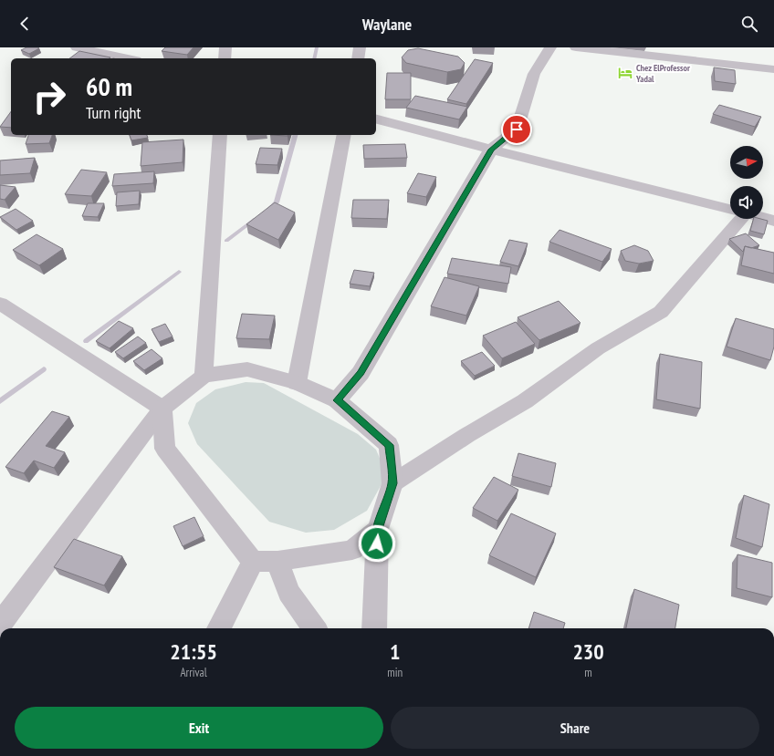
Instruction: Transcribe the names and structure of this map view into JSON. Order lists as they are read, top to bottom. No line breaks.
{"places":{"hotel":["Chez ElProfessor Yadal"]},"north":"right","page":{"header":"Waylane","turn":["60 m","Turn right"],"eta":["21:55","Arrival","1","min","230","m"],"buttons":["Exit","Share"]}}
